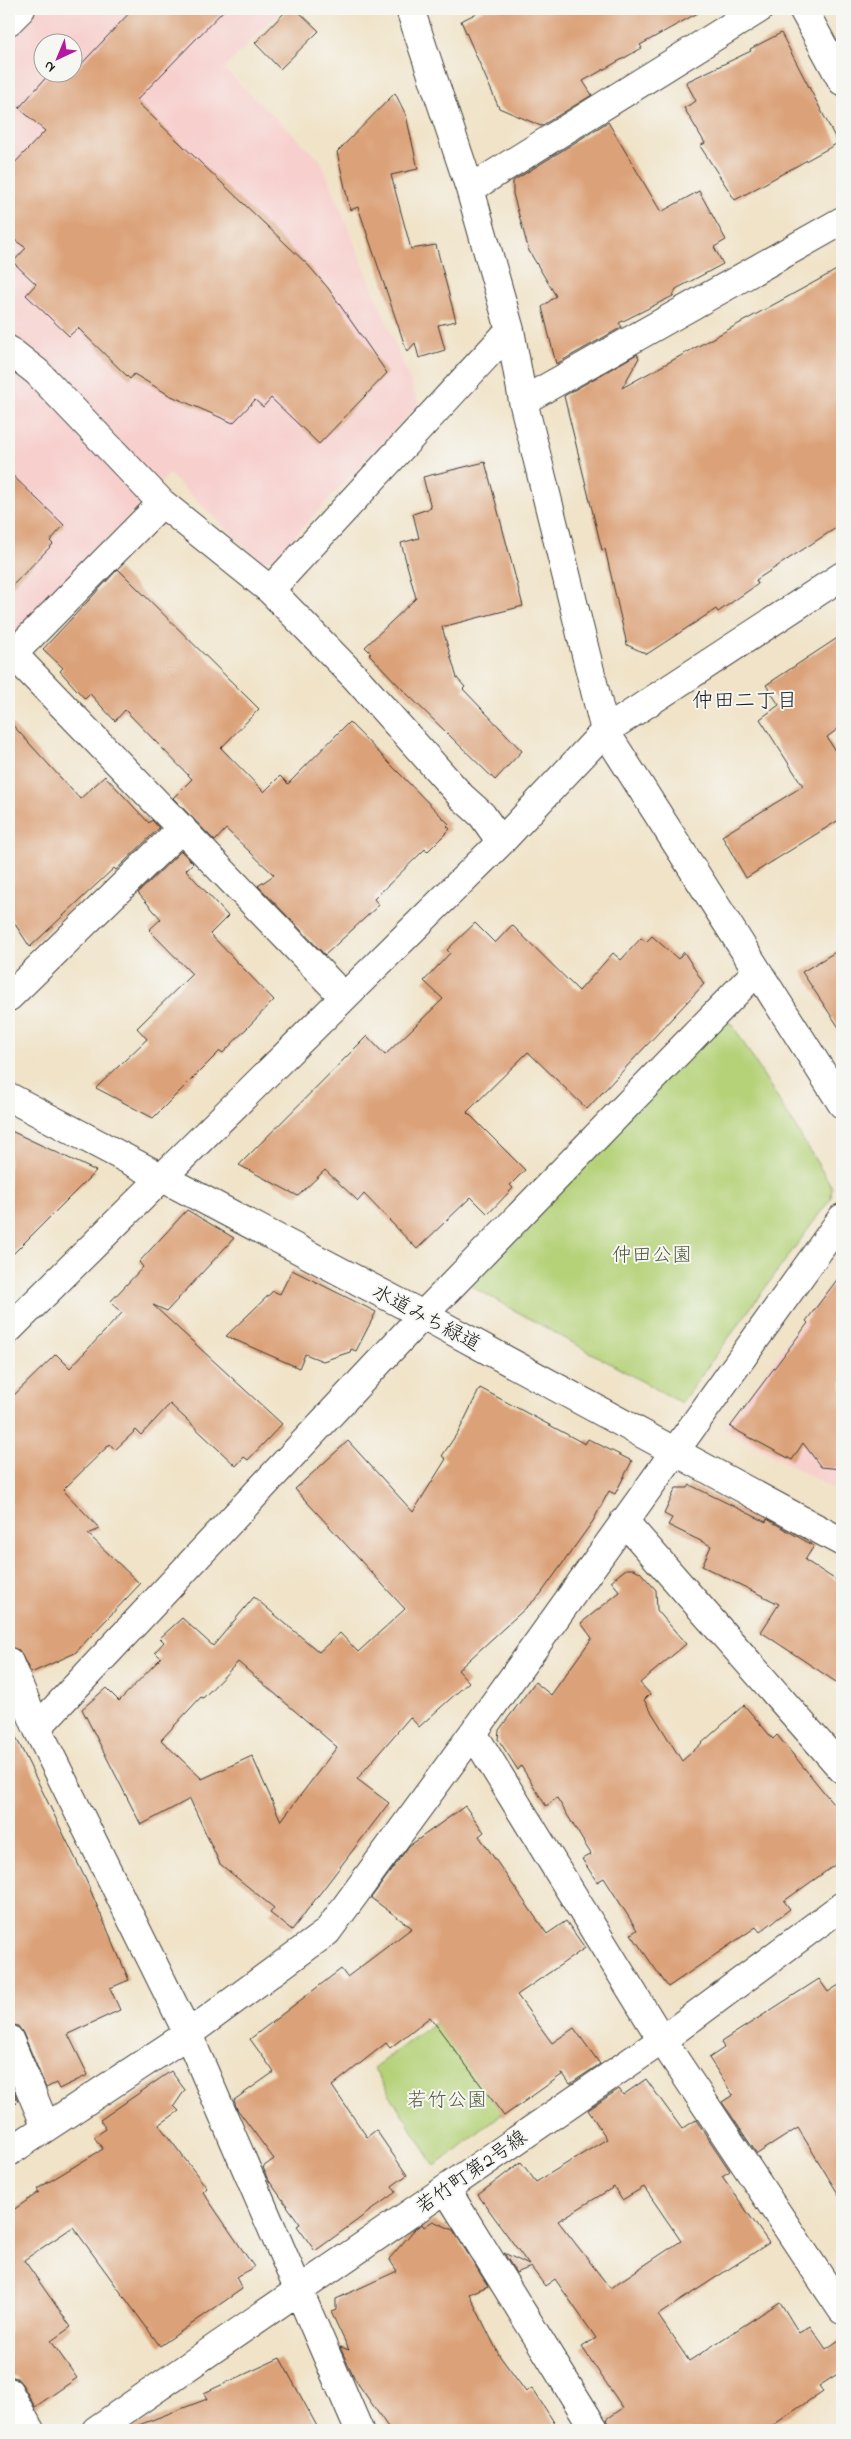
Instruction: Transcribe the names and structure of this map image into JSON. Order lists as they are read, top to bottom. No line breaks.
{"streets":{"street":["水道みち緑道","若竹町第2号線"]},"districts":["仲田二丁目"],"parks":["仲田公園","若竹公園"],"north":"bottom left"}
